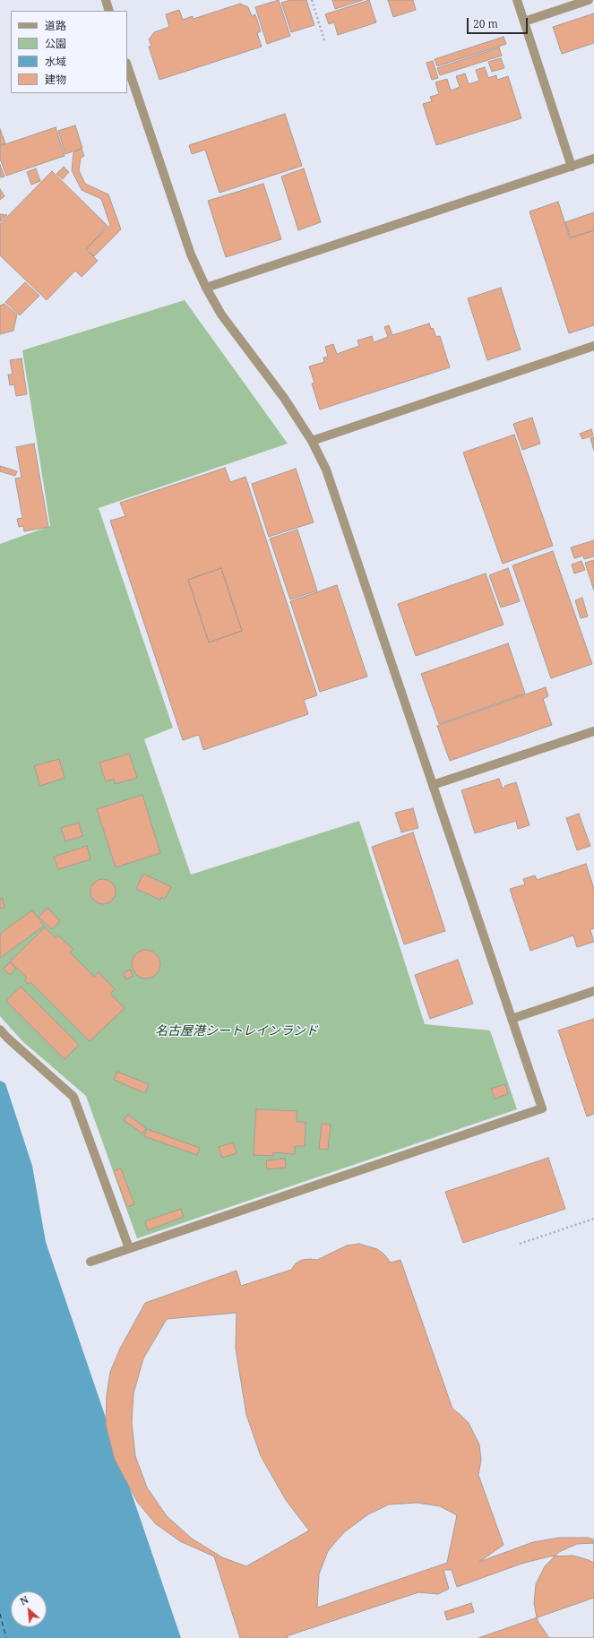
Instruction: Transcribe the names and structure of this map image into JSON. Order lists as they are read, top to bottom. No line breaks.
{"parks":["名古屋港シートレインランド"],"legend":["道路","公園","水域","建物"],"scale_bar":"20 m","north":"top left"}
